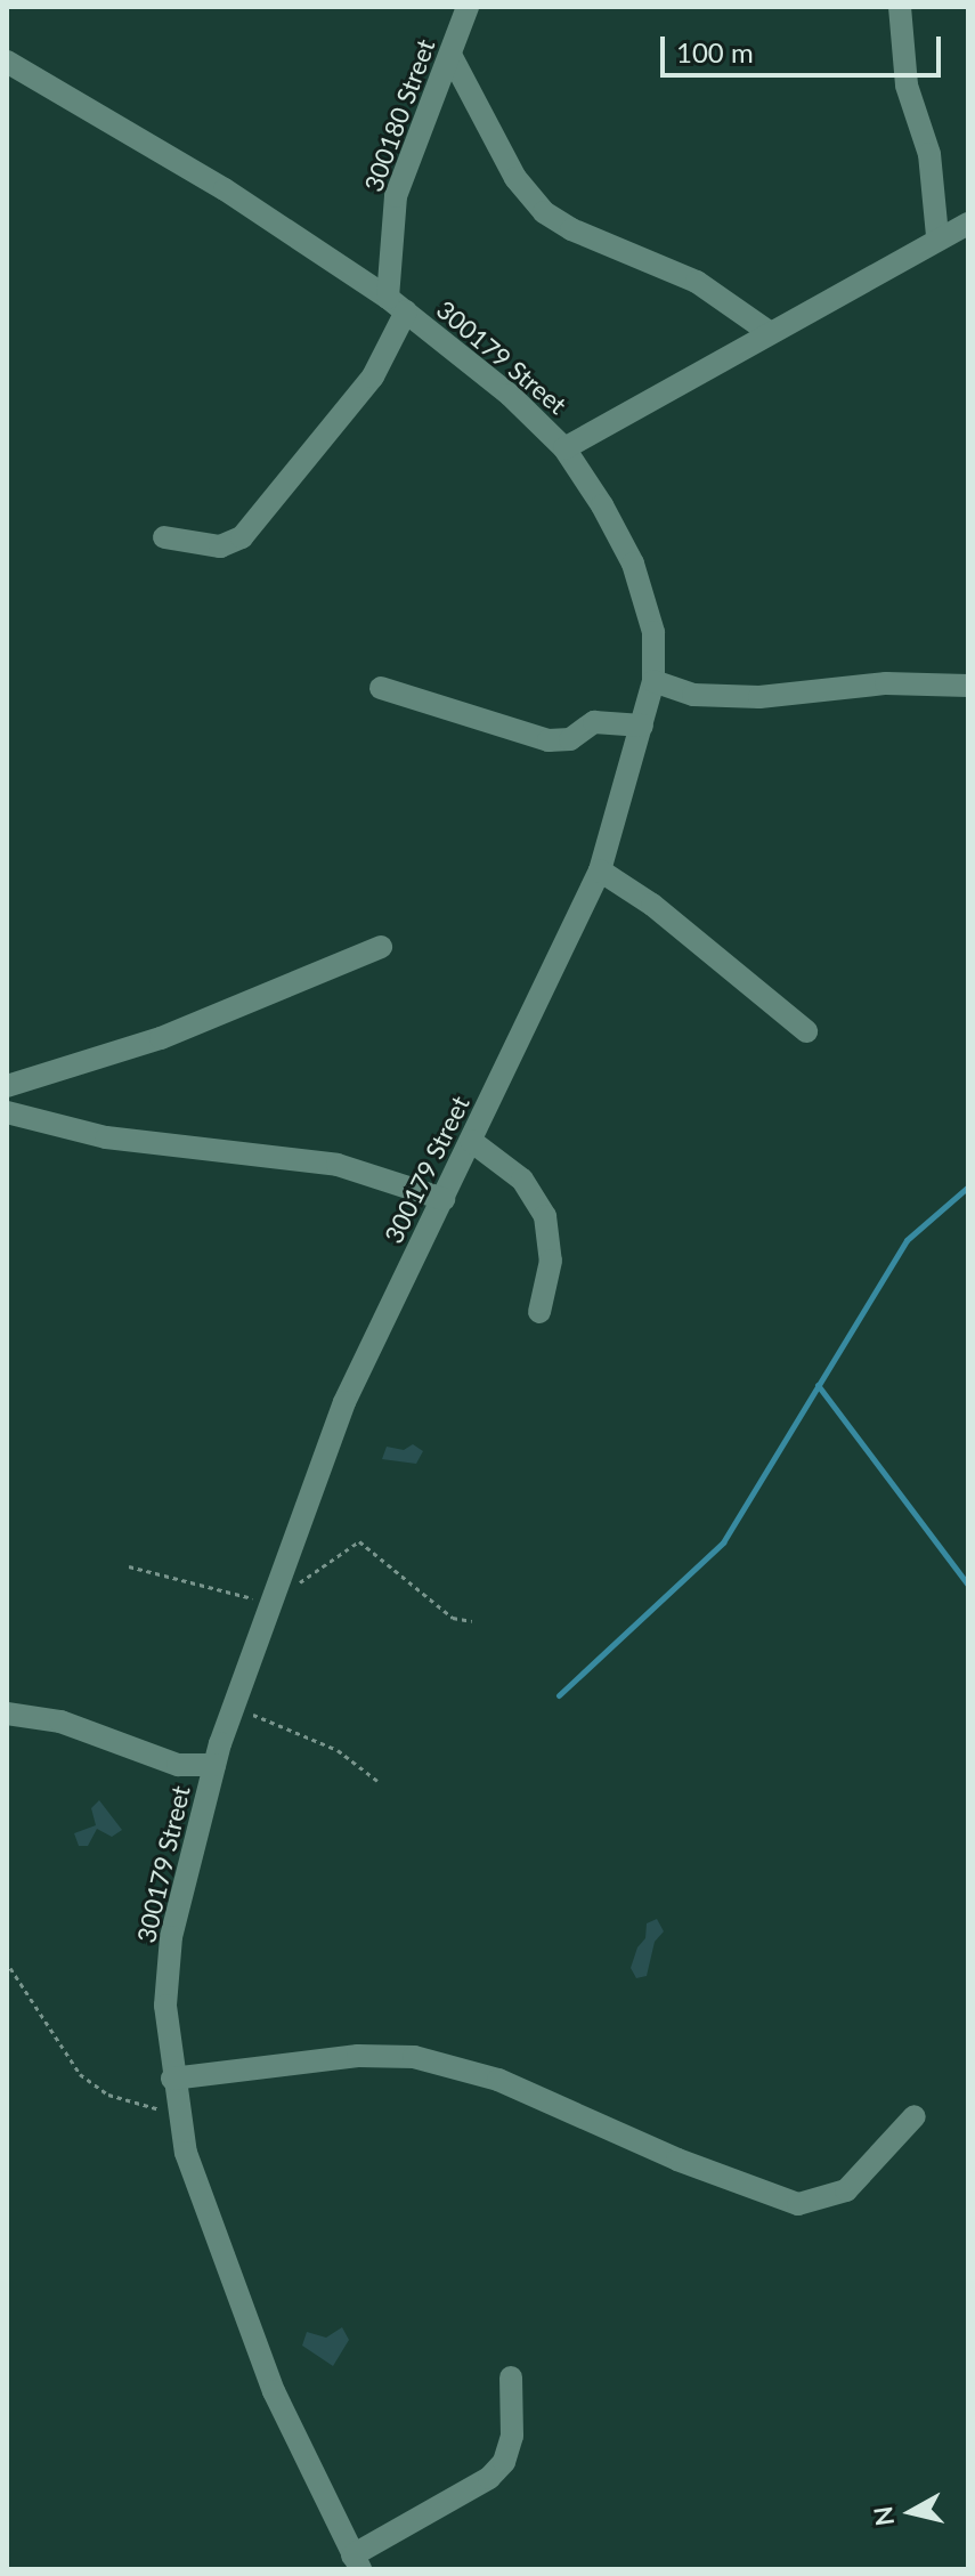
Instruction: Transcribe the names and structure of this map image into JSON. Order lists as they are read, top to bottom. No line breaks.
{"streets":{"street":["300180 Street","300179 Street"]},"crossings":[["300180 Street","300179 Street"]],"scale_bar":"100 m","north":"left"}
